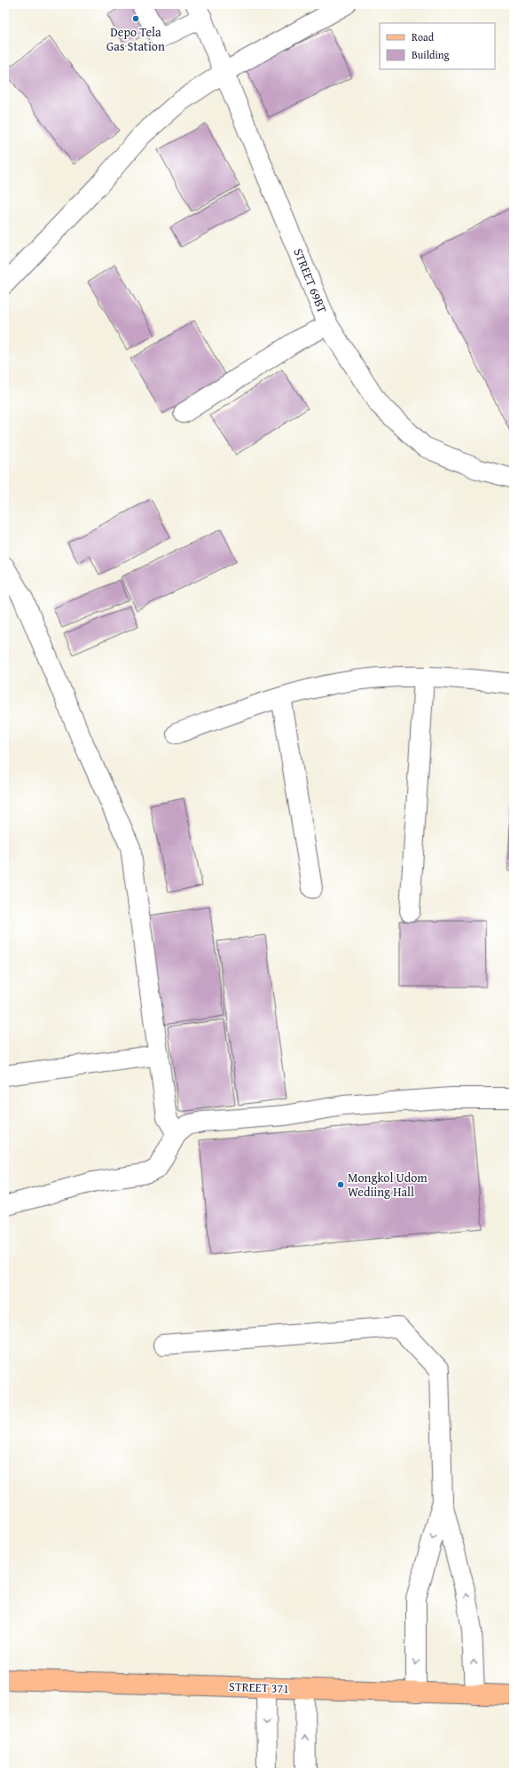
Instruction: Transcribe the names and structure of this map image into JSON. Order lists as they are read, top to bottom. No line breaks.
{"streets":{"main road":["STREET 371"],"street":["STREET 69BT"]},"places":["Depo Tela Gas Station","Mongkol Udom Wediing Hall"],"legend":["Road","Building"]}
